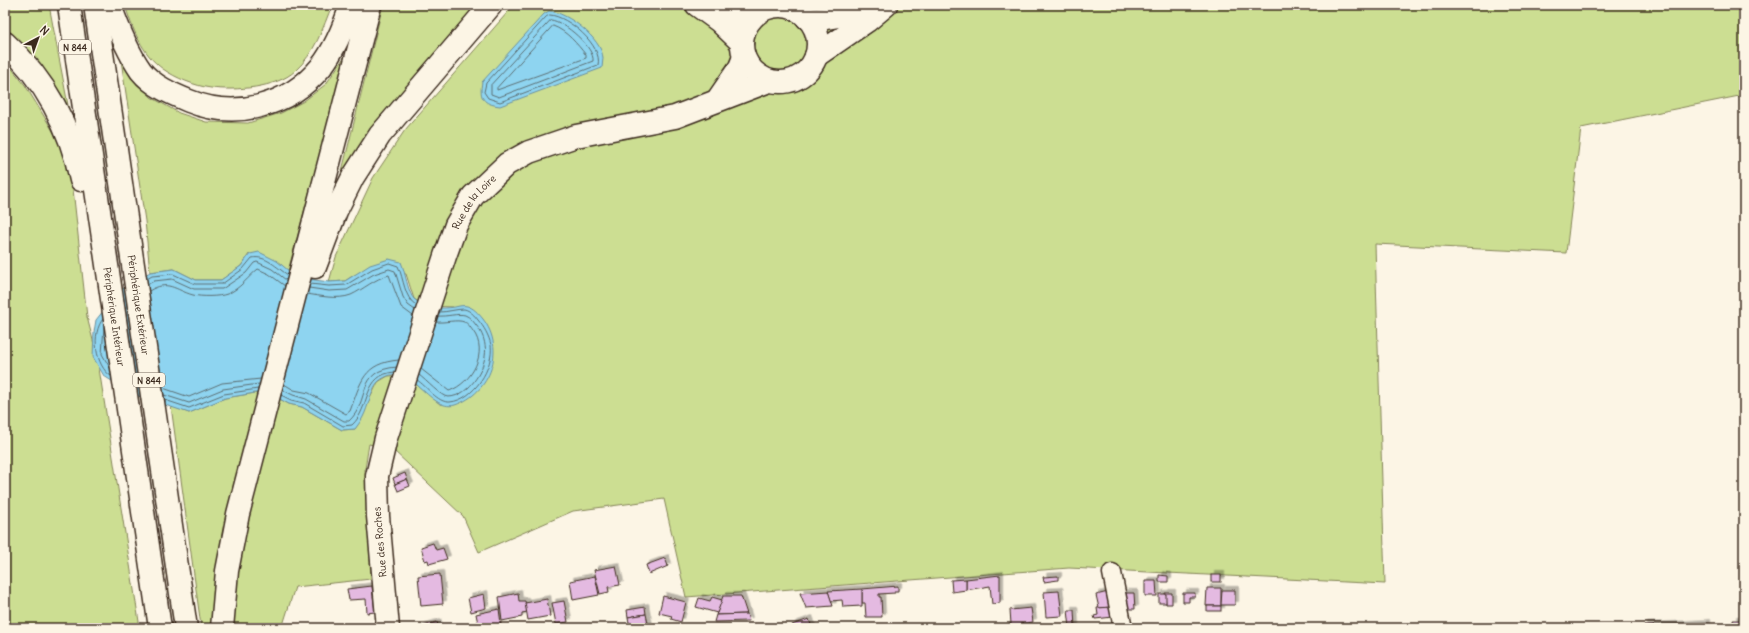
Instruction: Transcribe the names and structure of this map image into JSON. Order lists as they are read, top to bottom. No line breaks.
{"streets":{"main road":["N 844","Rue de la Loire","Périphérique Extérieur","Périphérique Intérieur","Rue des Roches"]},"crossings":[["Rue de la Loire","Rue des Roches"]],"north":"top right"}
